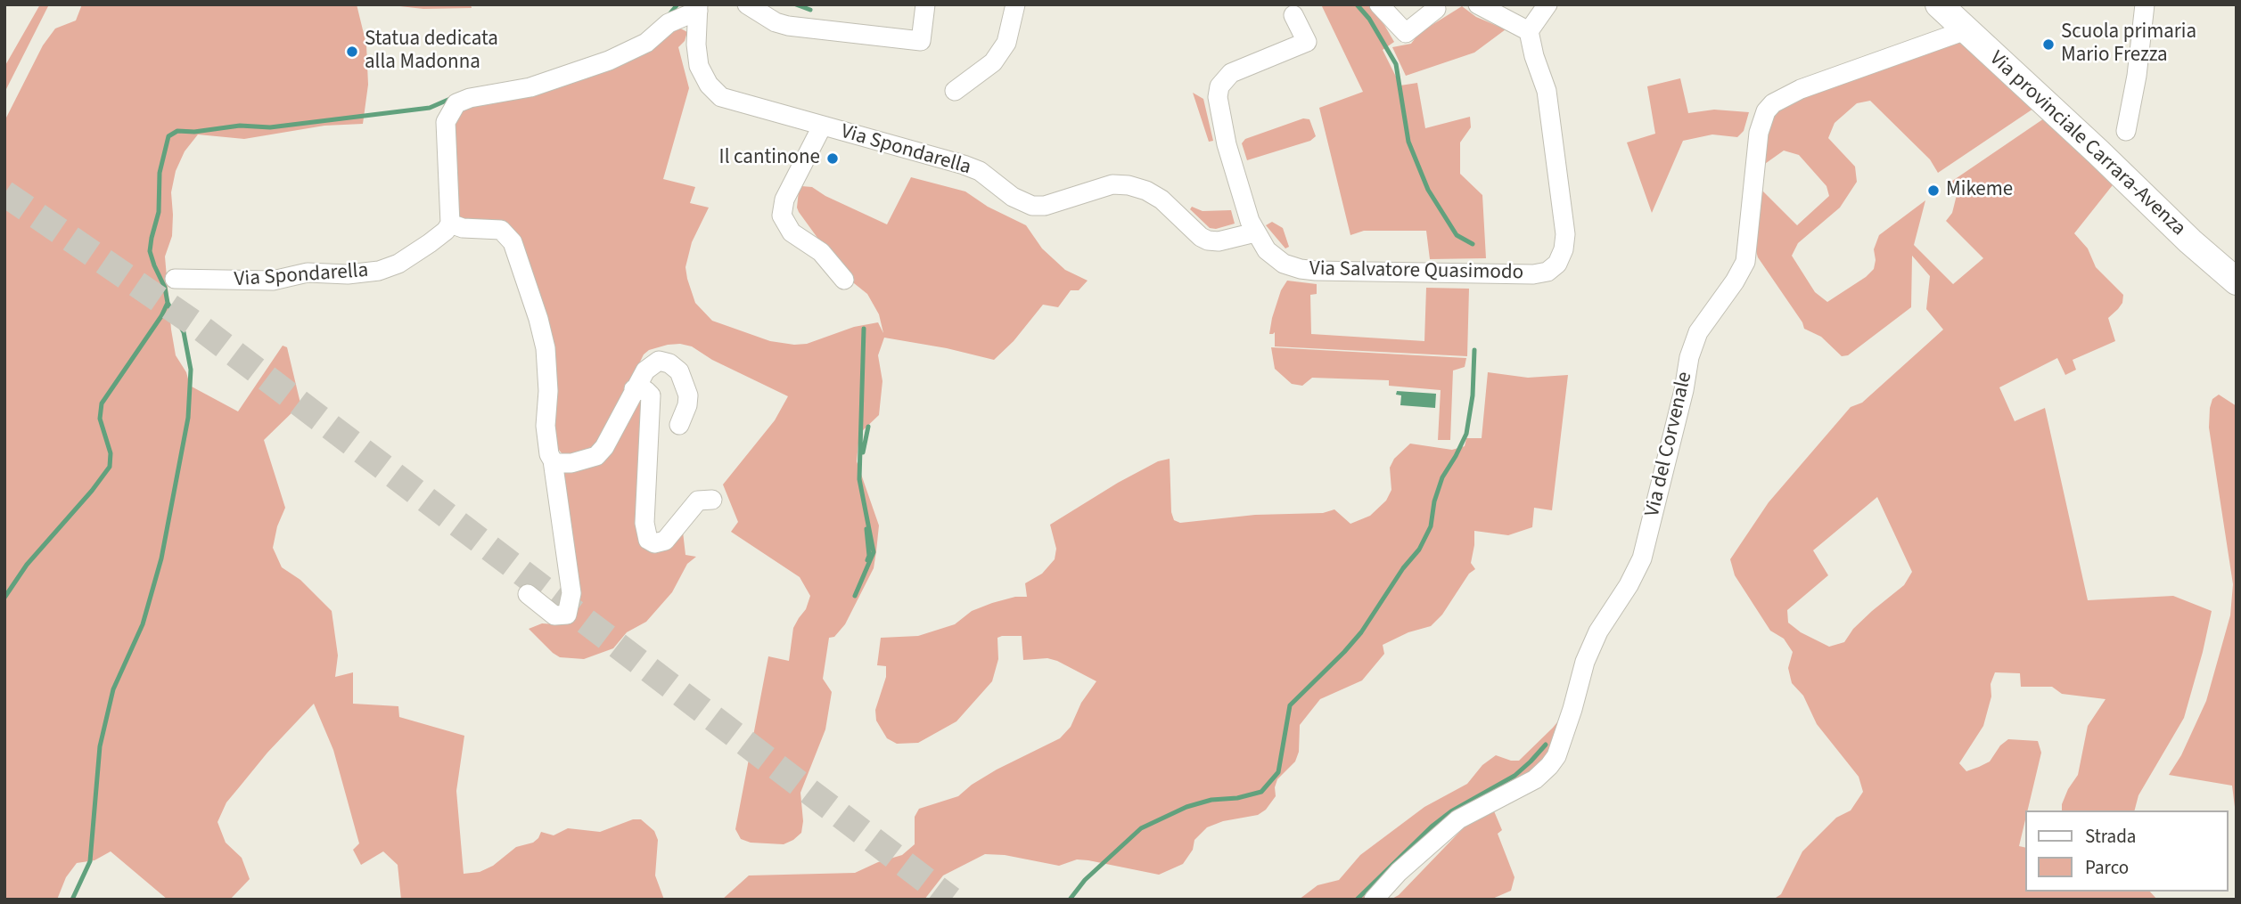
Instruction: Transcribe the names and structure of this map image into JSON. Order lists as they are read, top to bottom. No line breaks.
{"streets":{"main road":["Via provinciale Carrara-Avenza"],"street":["Via Spondarella","Via Salvatore Quasimodo","Via del Corvenale"]},"crossings":[["Via provinciale Carrara-Avenza","Via del Corvenale"],["Via Spondarella","Via Salvatore Quasimodo"]],"places":["Scuola primaria Mario Frezza","Statua dedicata alla Madonna","Il cantinone","Mikeme"],"legend":["Strada","Parco"]}
